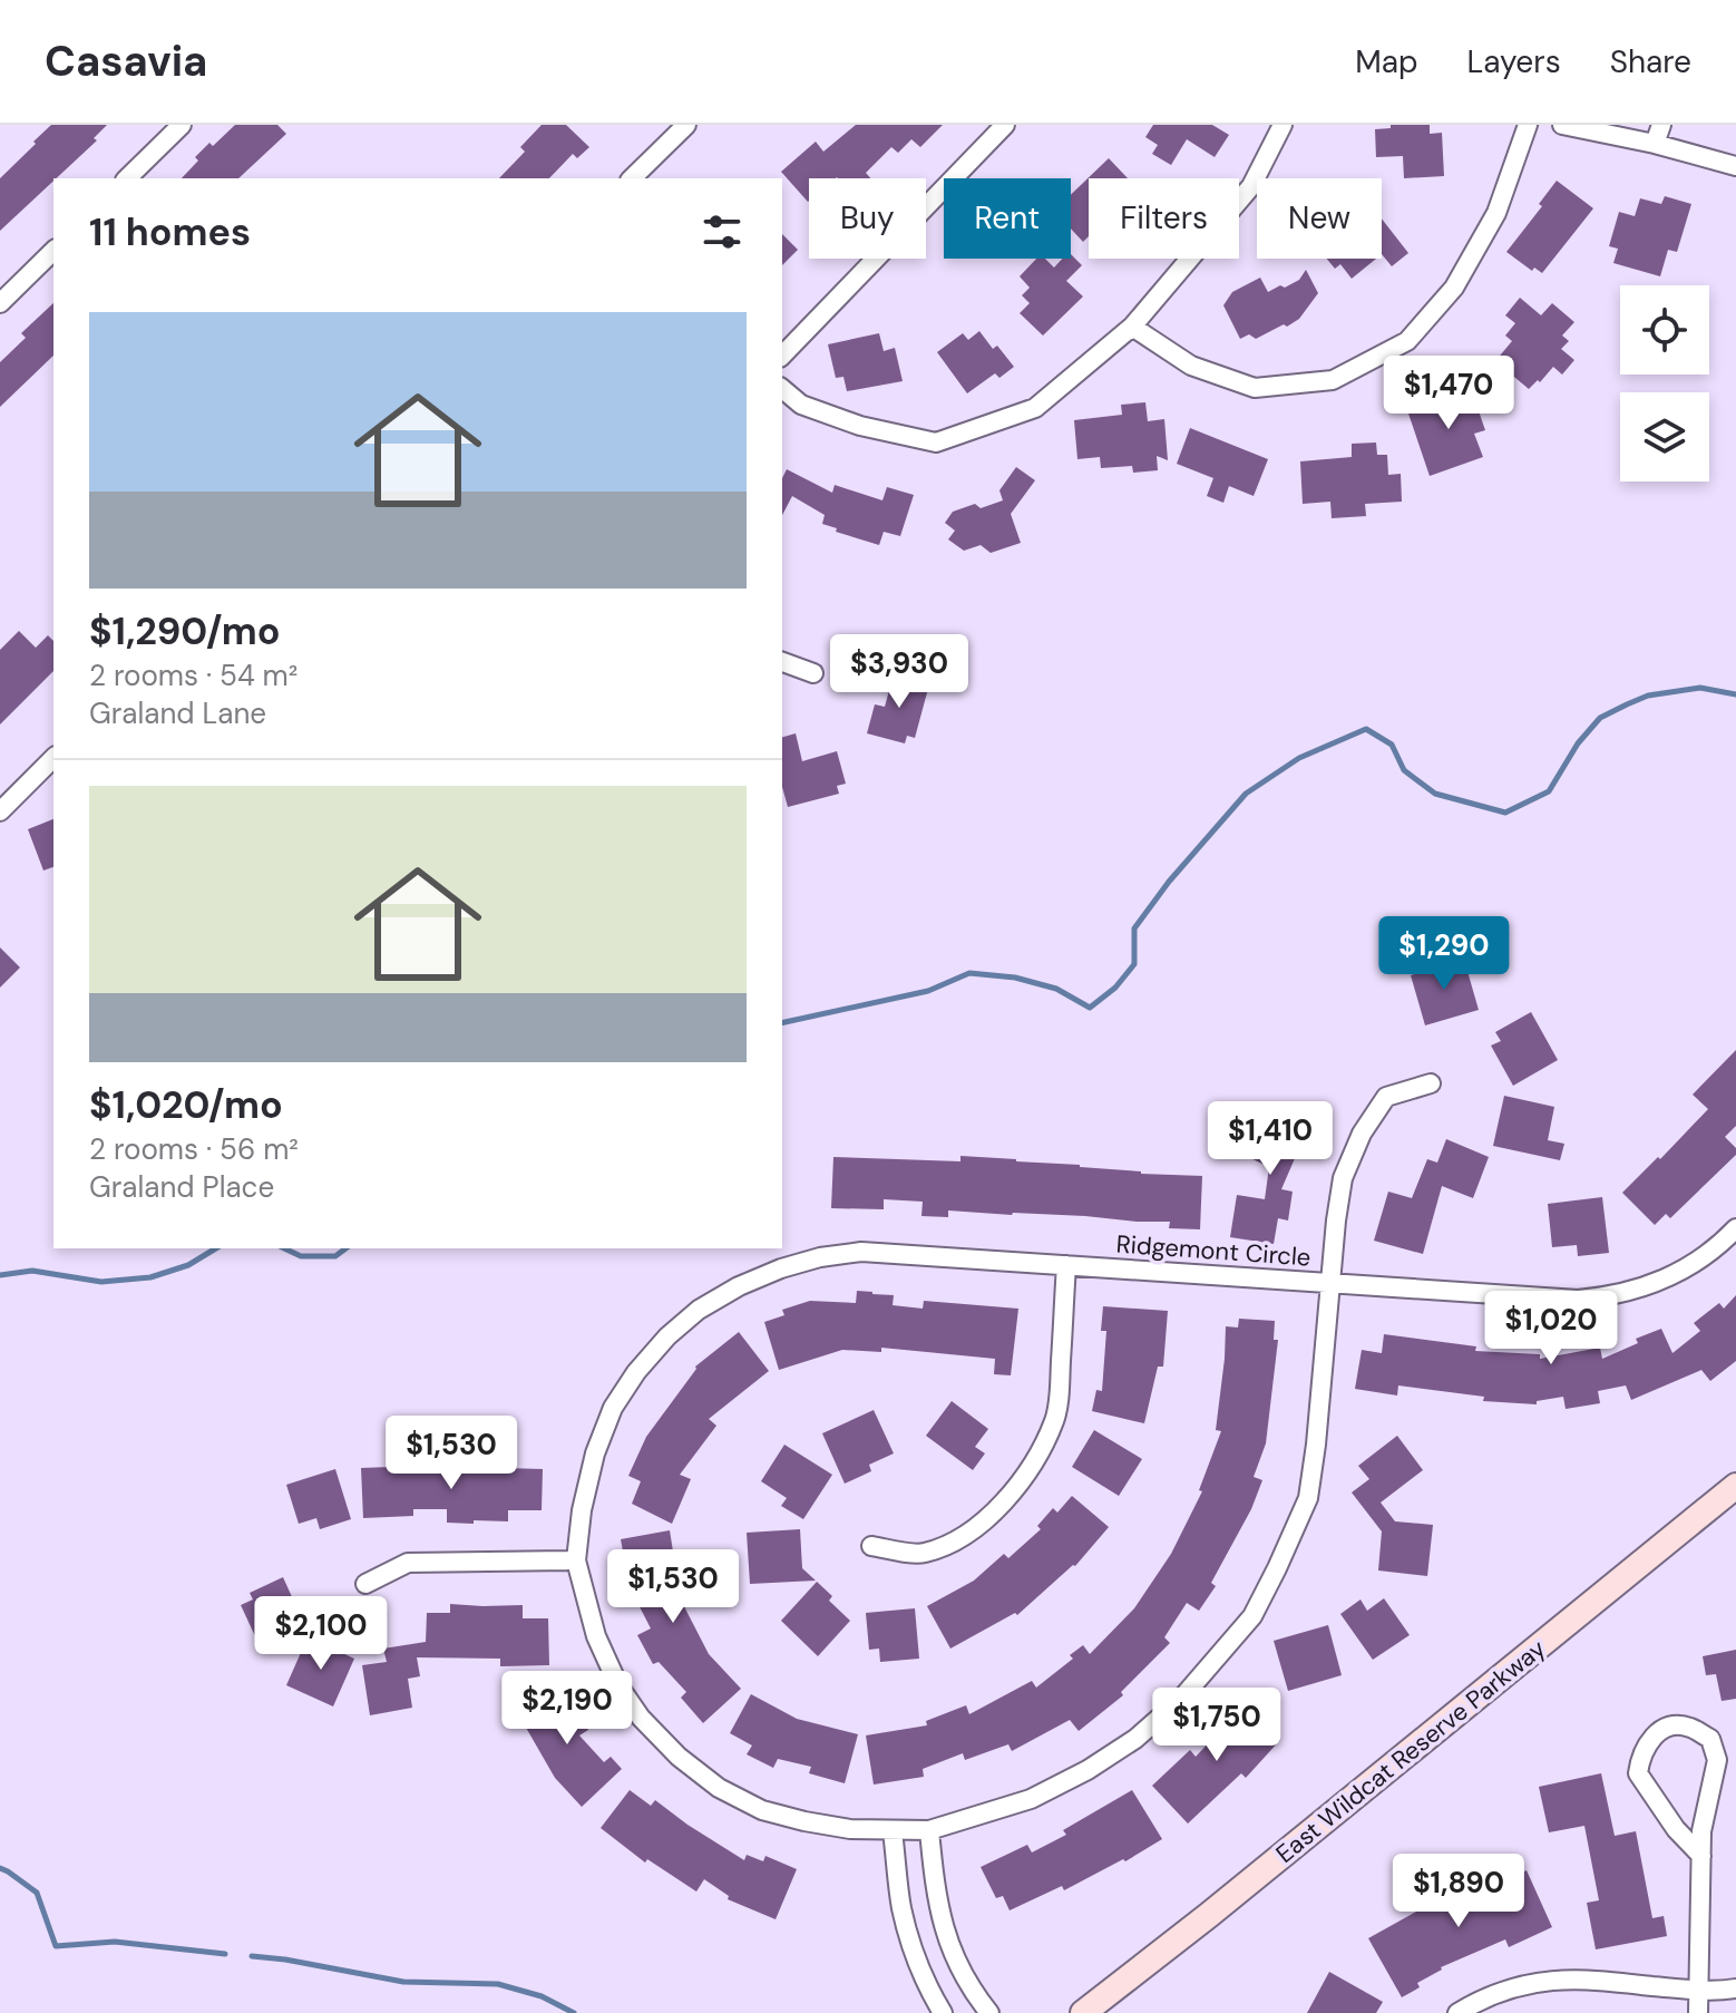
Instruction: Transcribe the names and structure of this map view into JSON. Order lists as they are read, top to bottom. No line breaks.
{"streets":{"main road":["East Wildcat Reserve Parkway"],"street":["Ridgemont Circle"]},"page":{"header":"Casavia","nav":["Map","Layers","Share"],"chip":["Buy","Rent","Filters","New"],"heading":"11 homes","list":[{"name":"$1,290/mo","note":"2 rooms · 54 m² · Graland Lane"},{"name":"$1,020/mo","note":"2 rooms · 56 m² · Graland Place"}],"price":["$1,470","$3,930","$1,290","$1,410","$1,020","$1,530","$1,530","$2,100","$2,190","$1,750","$1,890"]}}
